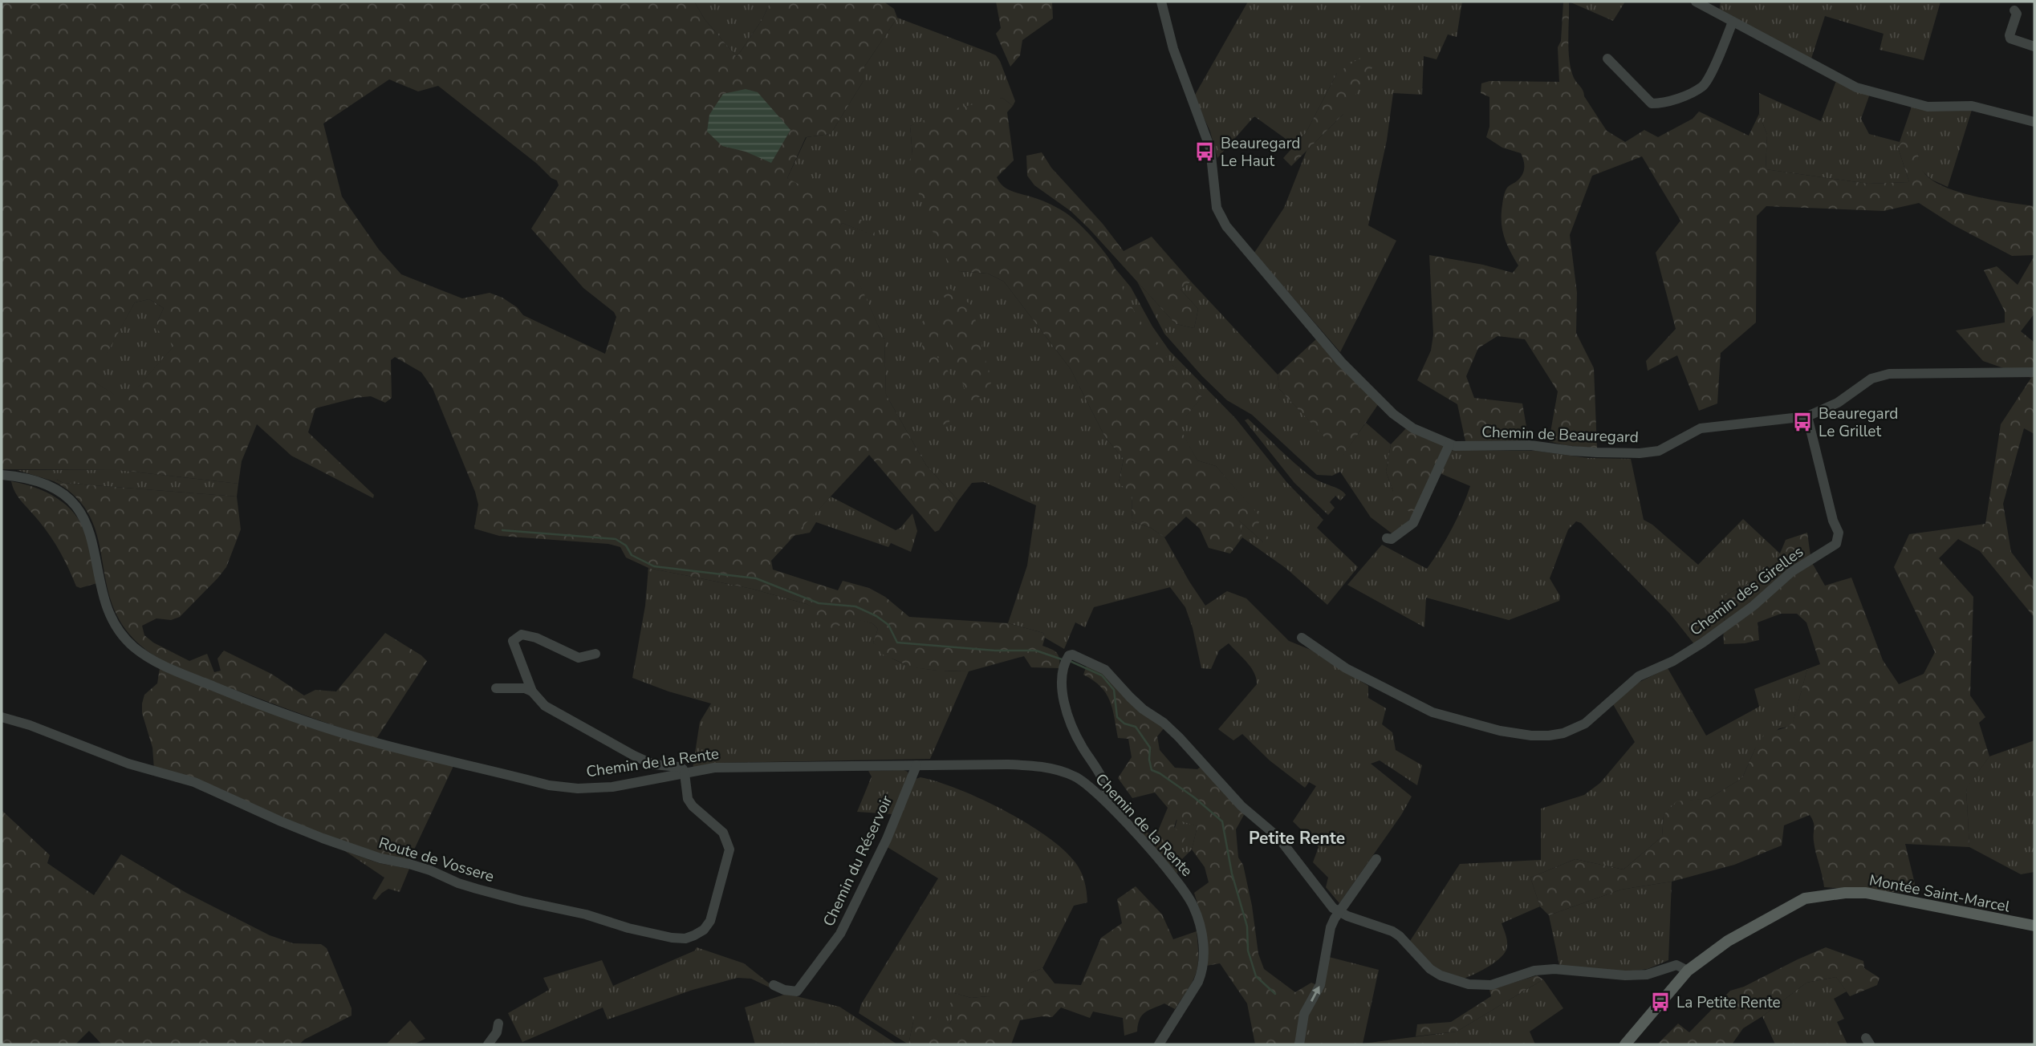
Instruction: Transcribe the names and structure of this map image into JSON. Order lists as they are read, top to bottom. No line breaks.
{"streets":{"main road":["Montée Saint-Marcel"],"street":["Chemin de Beauregard","Chemin des Girelles","Chemin de la Rente","Route de Vossere","Chemin du Réservoir"]},"crossings":[["Chemin de Beauregard","Chemin des Girelles"],["Chemin de la Rente","Route de Vossere"],["Chemin de la Rente","Chemin du Réservoir"]],"districts":["Petite Rente"],"places":{"bus stop":["Beauregard Le Haut","Beauregard Le Grillet","La Petite Rente"]}}
